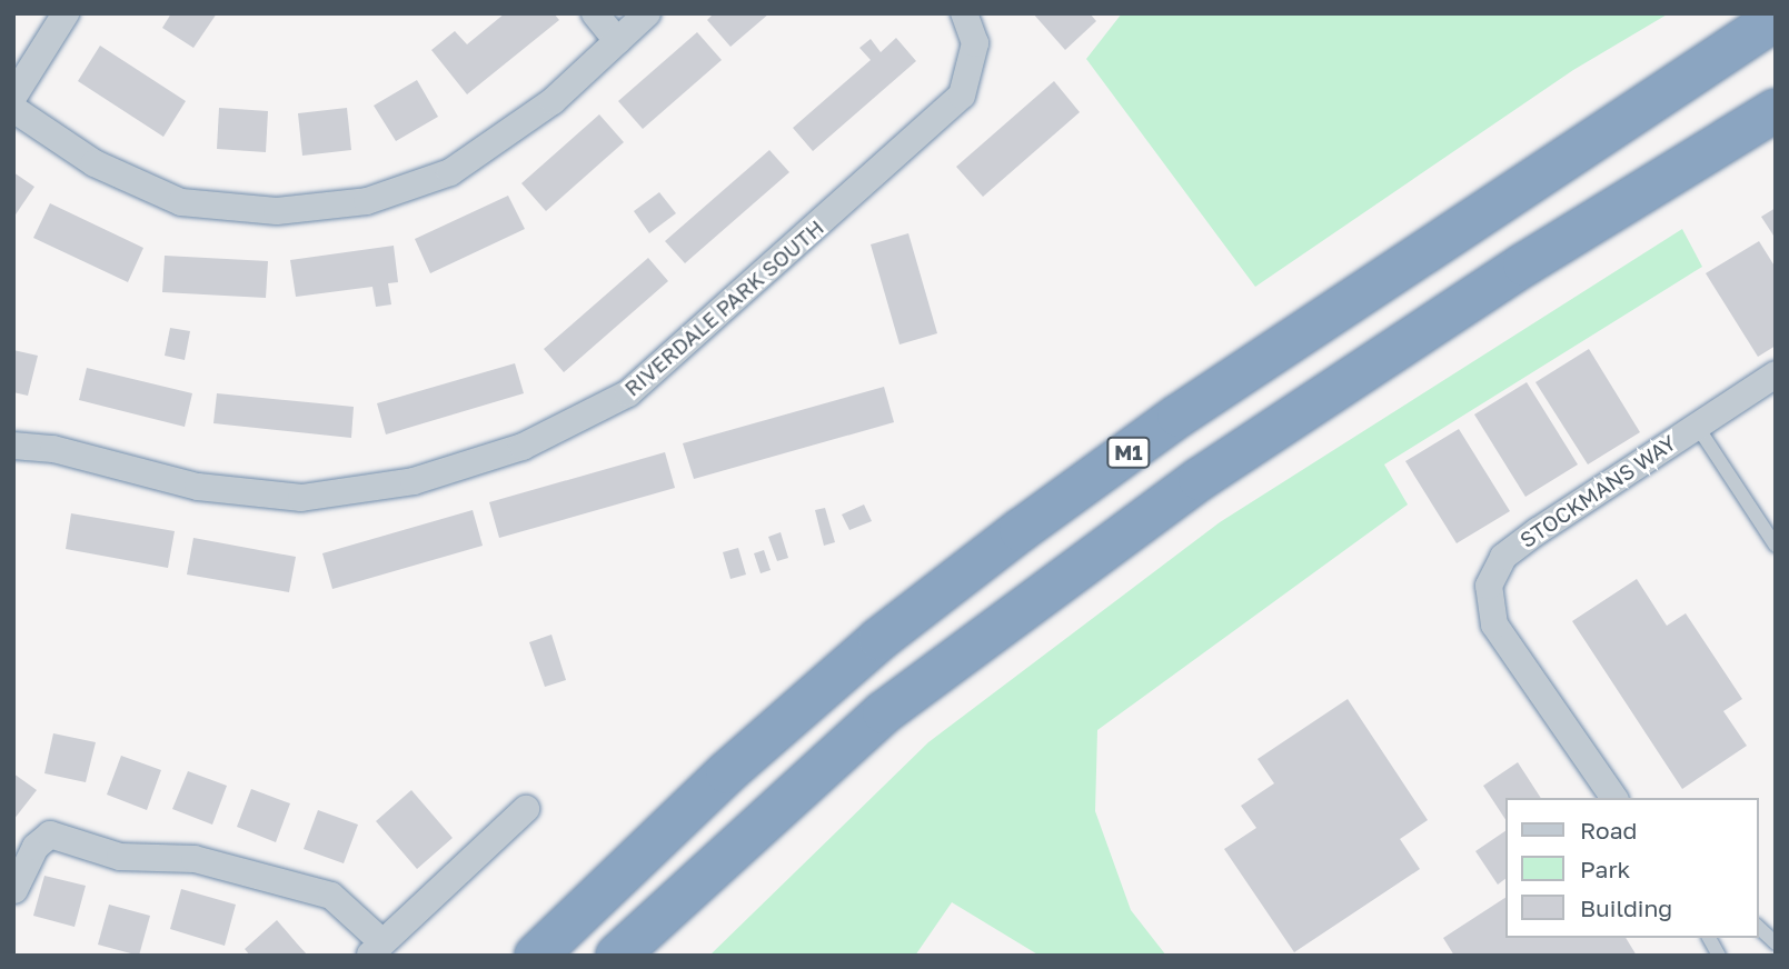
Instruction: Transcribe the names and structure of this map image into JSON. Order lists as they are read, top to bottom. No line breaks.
{"streets":{"highway":["M1"],"street":["RIVERDALE PARK SOUTH","STOCKMANS WAY"]},"legend":["Road","Park","Building"]}
